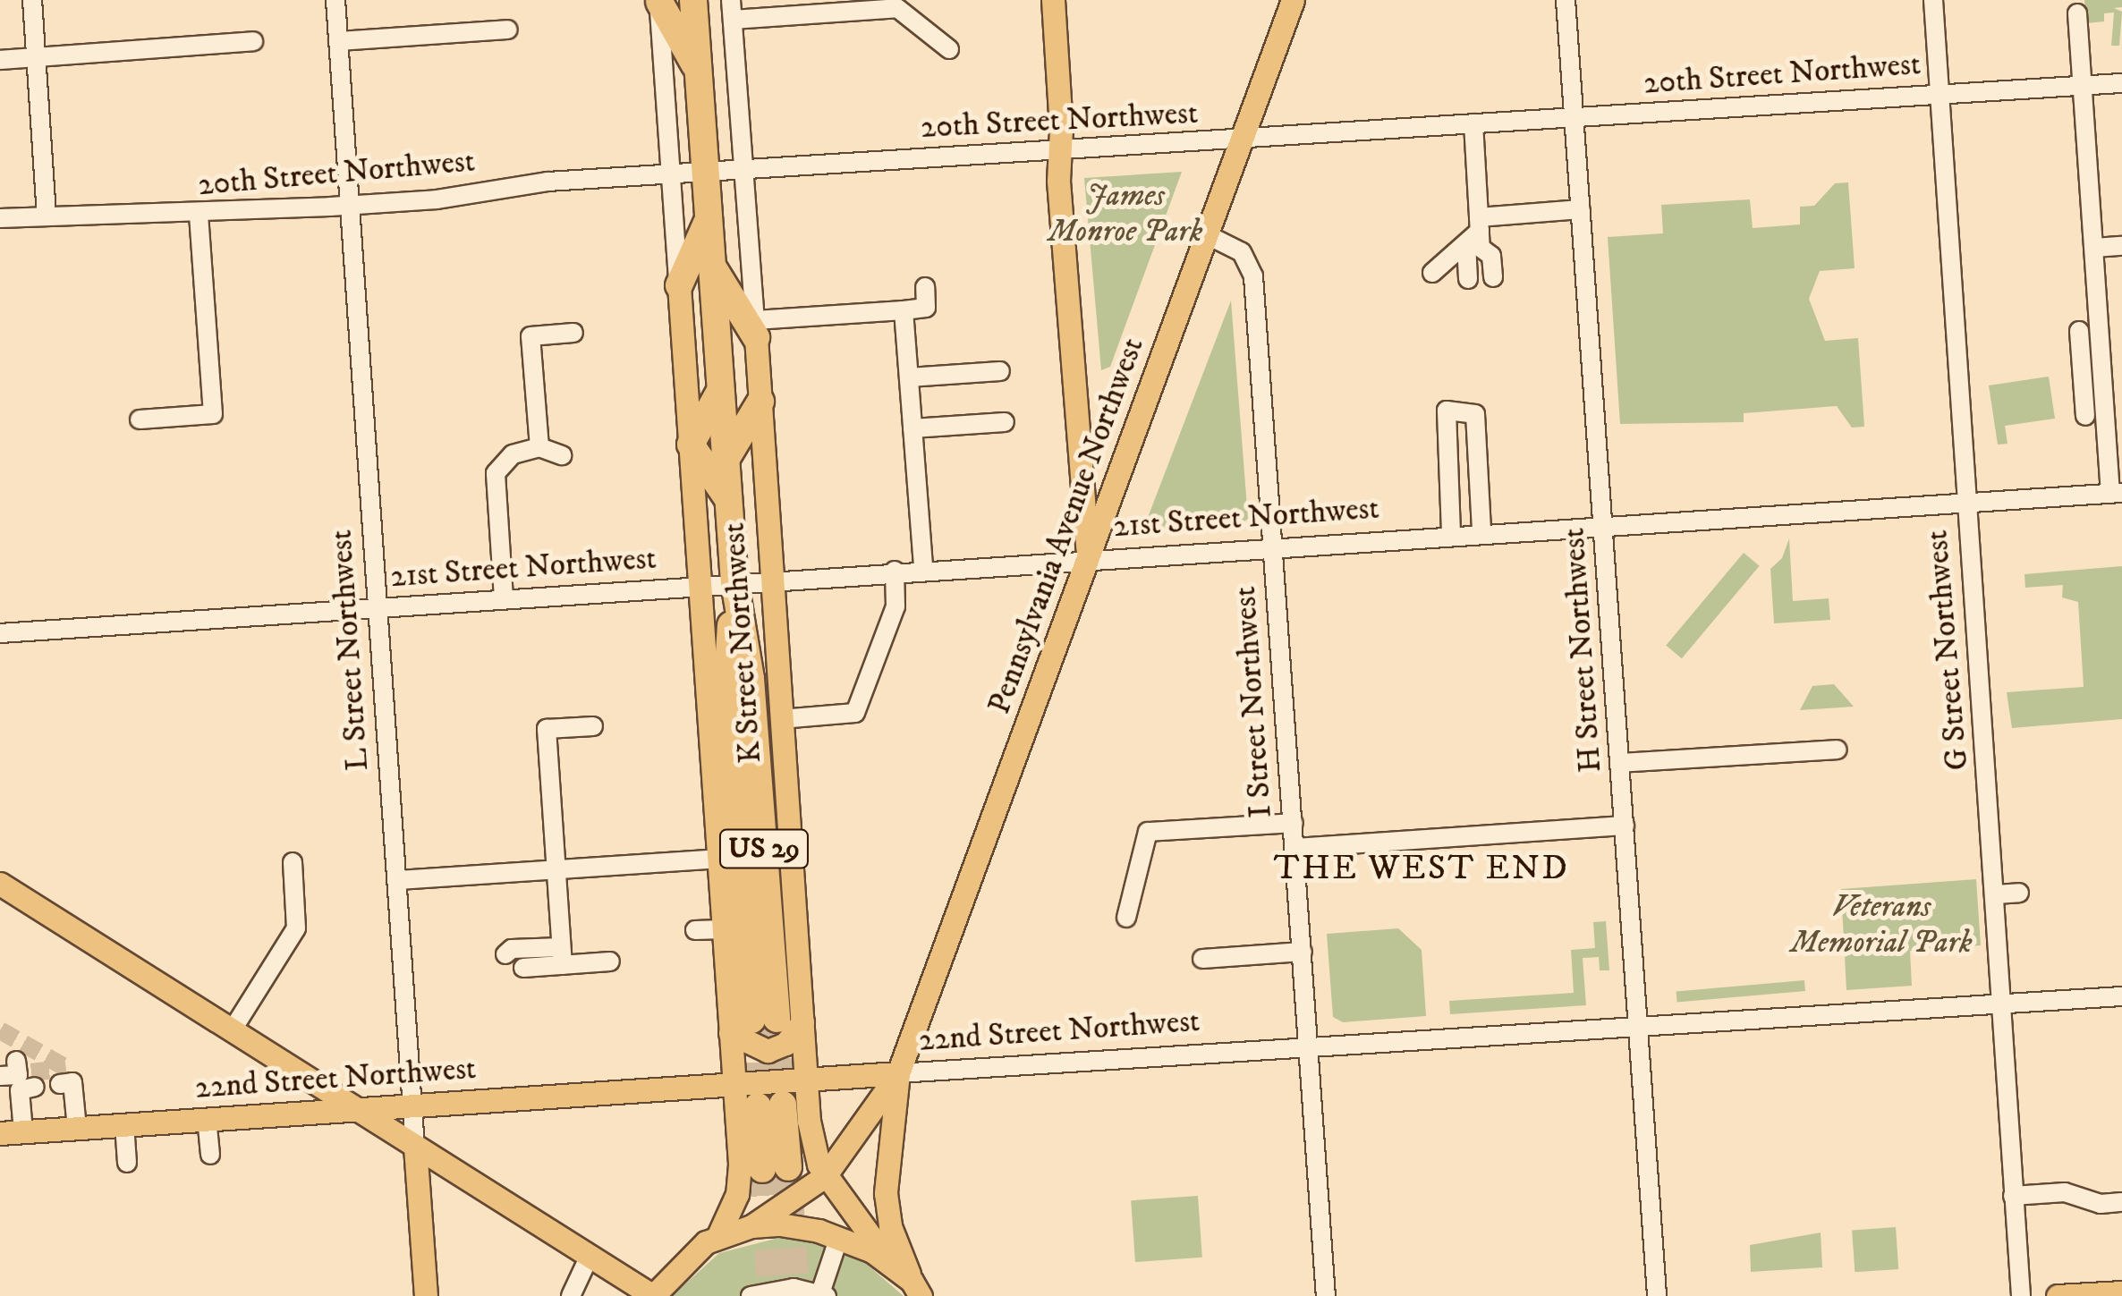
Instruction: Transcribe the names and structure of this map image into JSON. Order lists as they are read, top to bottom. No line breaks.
{"streets":{"highway":["K Street Northwest","US 29"],"main road":["Pennsylvania Avenue Northwest","L Street Northwest","22nd Street Northwest"],"street":["20th Street Northwest","21st Street Northwest","H Street Northwest","G Street Northwest","I Street Northwest"]},"crossings":[["20th Street Northwest","Pennsylvania Avenue Northwest"],["20th Street Northwest","K Street Northwest"],["20th Street Northwest","L Street Northwest"],["20th Street Northwest","H Street Northwest"],["20th Street Northwest","G Street Northwest"],["21st Street Northwest","Pennsylvania Avenue Northwest"],["21st Street Northwest","K Street Northwest"],["21st Street Northwest","L Street Northwest"],["21st Street Northwest","H Street Northwest"],["21st Street Northwest","G Street Northwest"],["21st Street Northwest","I Street Northwest"],["Pennsylvania Avenue Northwest","K Street Northwest"],["Pennsylvania Avenue Northwest","I Street Northwest"],["Pennsylvania Avenue Northwest","22nd Street Northwest"],["K Street Northwest","22nd Street Northwest"],["L Street Northwest","22nd Street Northwest"],["H Street Northwest","22nd Street Northwest"],["G Street Northwest","22nd Street Northwest"],["I Street Northwest","22nd Street Northwest"]],"districts":["THE WEST END"],"parks":["James Monroe Park","Veterans Memorial Park"]}
